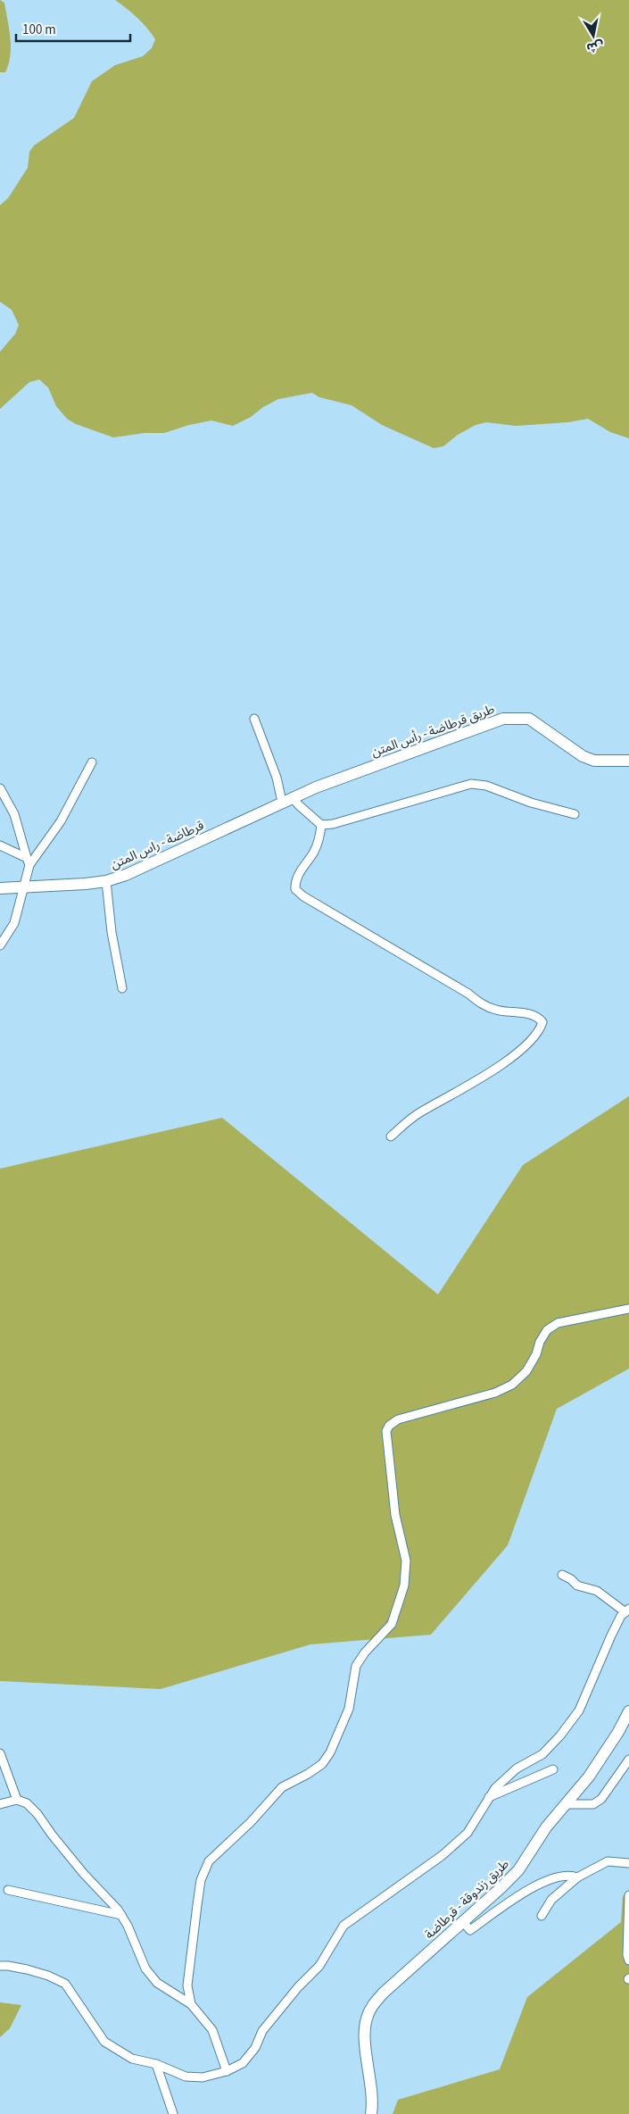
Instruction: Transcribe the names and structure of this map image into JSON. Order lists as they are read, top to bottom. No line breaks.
{"streets":{"main road":["طريق قرطاضة - رأس المتن","قرطاضة - راس المتن","طريق زندوقة - قرطاضة"]},"crossings":[["طريق قرطاضة - رأس المتن","قرطاضة - راس المتن"]],"scale_bar":"100 m","north":"bottom"}
